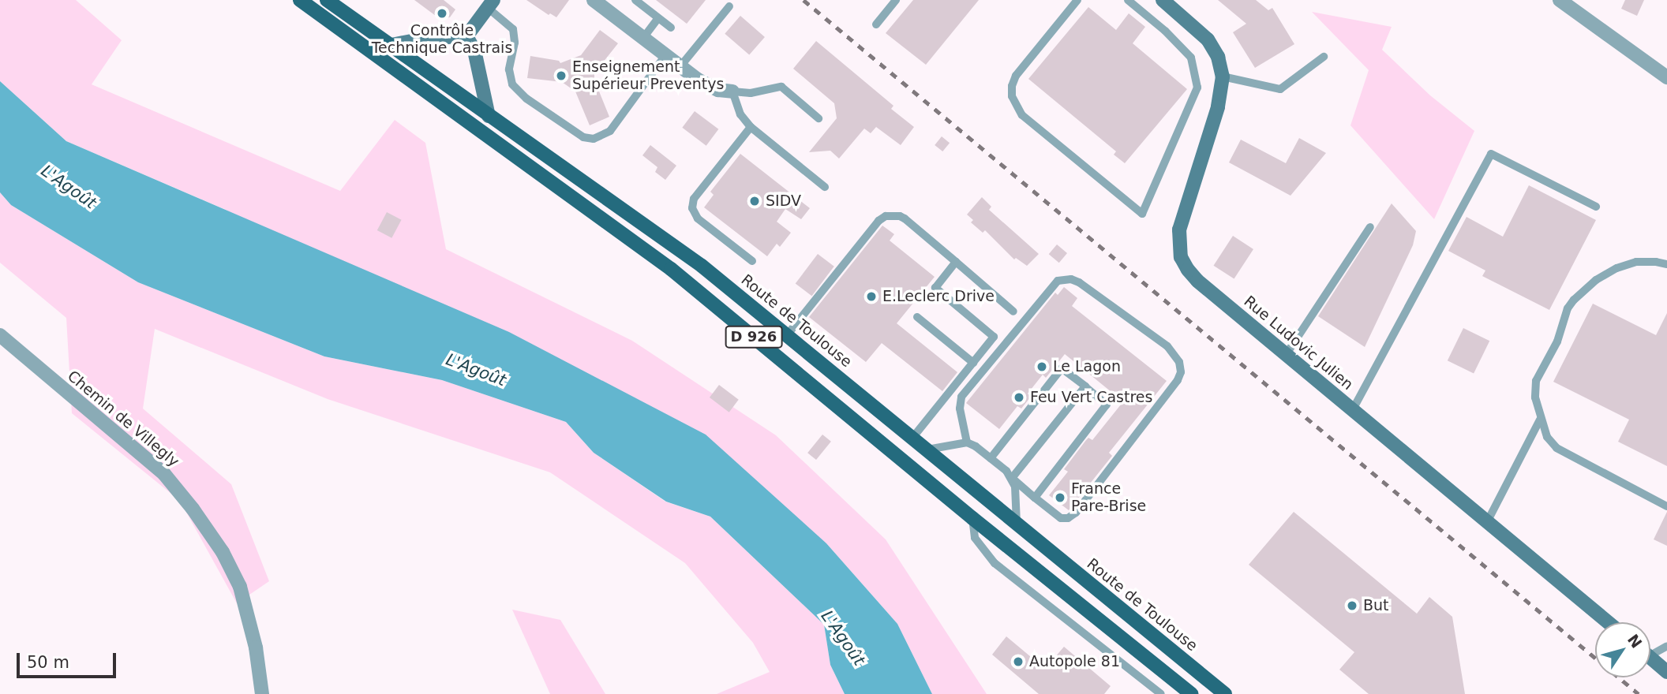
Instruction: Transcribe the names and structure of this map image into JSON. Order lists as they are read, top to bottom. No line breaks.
{"streets":{"main road":["Route de Toulouse","D 926","Rue Ludovic Julien"],"street":["Chemin de Villegly"]},"water":["L'Agoût"],"places":["Contrôle Technique Castrais","Enseignement Supérieur Preventys","SIDV","E.Leclerc Drive","Le Lagon","Feu Vert Castres","France Pare-Brise","But","Autopole 81"],"scale_bar":"50 m","north":"top right"}
